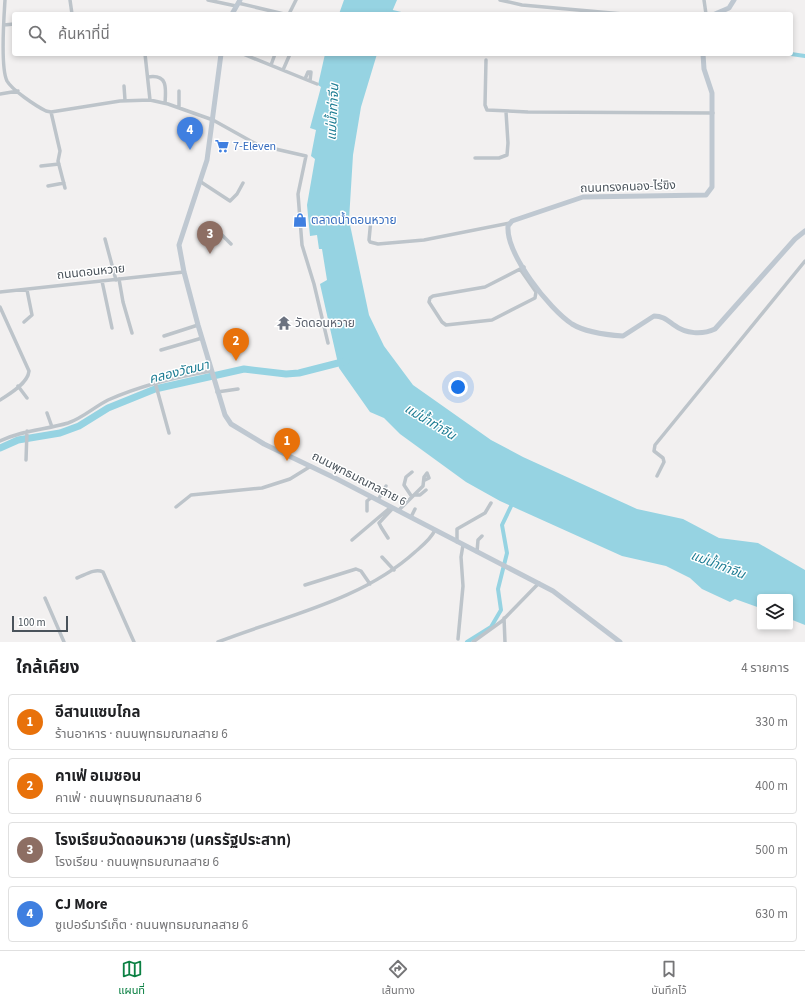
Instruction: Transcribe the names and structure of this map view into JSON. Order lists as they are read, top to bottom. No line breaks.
{"streets":{"main road":["ถนนทรงคนอง-ไร่ขิง","ถนนพุทธมณฑลสาย 6"],"street":["ถนนดอนหวาย"]},"crossings":[["ถนนดอนหวาย","ถนนพุทธมณฑลสาย 6"]],"water":["แม่น้ำท่าจีน","คลองวัฒนา"],"places":{"supermarket":["7-Eleven"],"shop":["ตลาดน้ำดอนหวาย"],"temple":["วัดดอนหวาย"]},"scale_bar":"100 m","page":{"search":"ค้นหาที่นี่","pins":["4","3","2","1"],"scale":"100 m","heading":["ใกล้เคียง","4 รายการ"],"list":[{"mark":"1","name":"อีสานแซบไกล","note":"ร้านอาหาร · ถนนพุทธมณฑลสาย 6","value":"330 m"},{"mark":"2","name":"คาเฟ่ อเมซอน","note":"คาเฟ่ · ถนนพุทธมณฑลสาย 6","value":"400 m"},{"mark":"3","name":"โรงเรียนวัดดอนหวาย (นครรัฐประสาท)","note":"โรงเรียน · ถนนพุทธมณฑลสาย 6","value":"500 m"},{"mark":"4","name":"CJ More","note":"ซูเปอร์มาร์เก็ต · ถนนพุทธมณฑลสาย 6","value":"630 m"}],"nav":["แผนที่","เส้นทาง","บันทึกไว้"]}}
